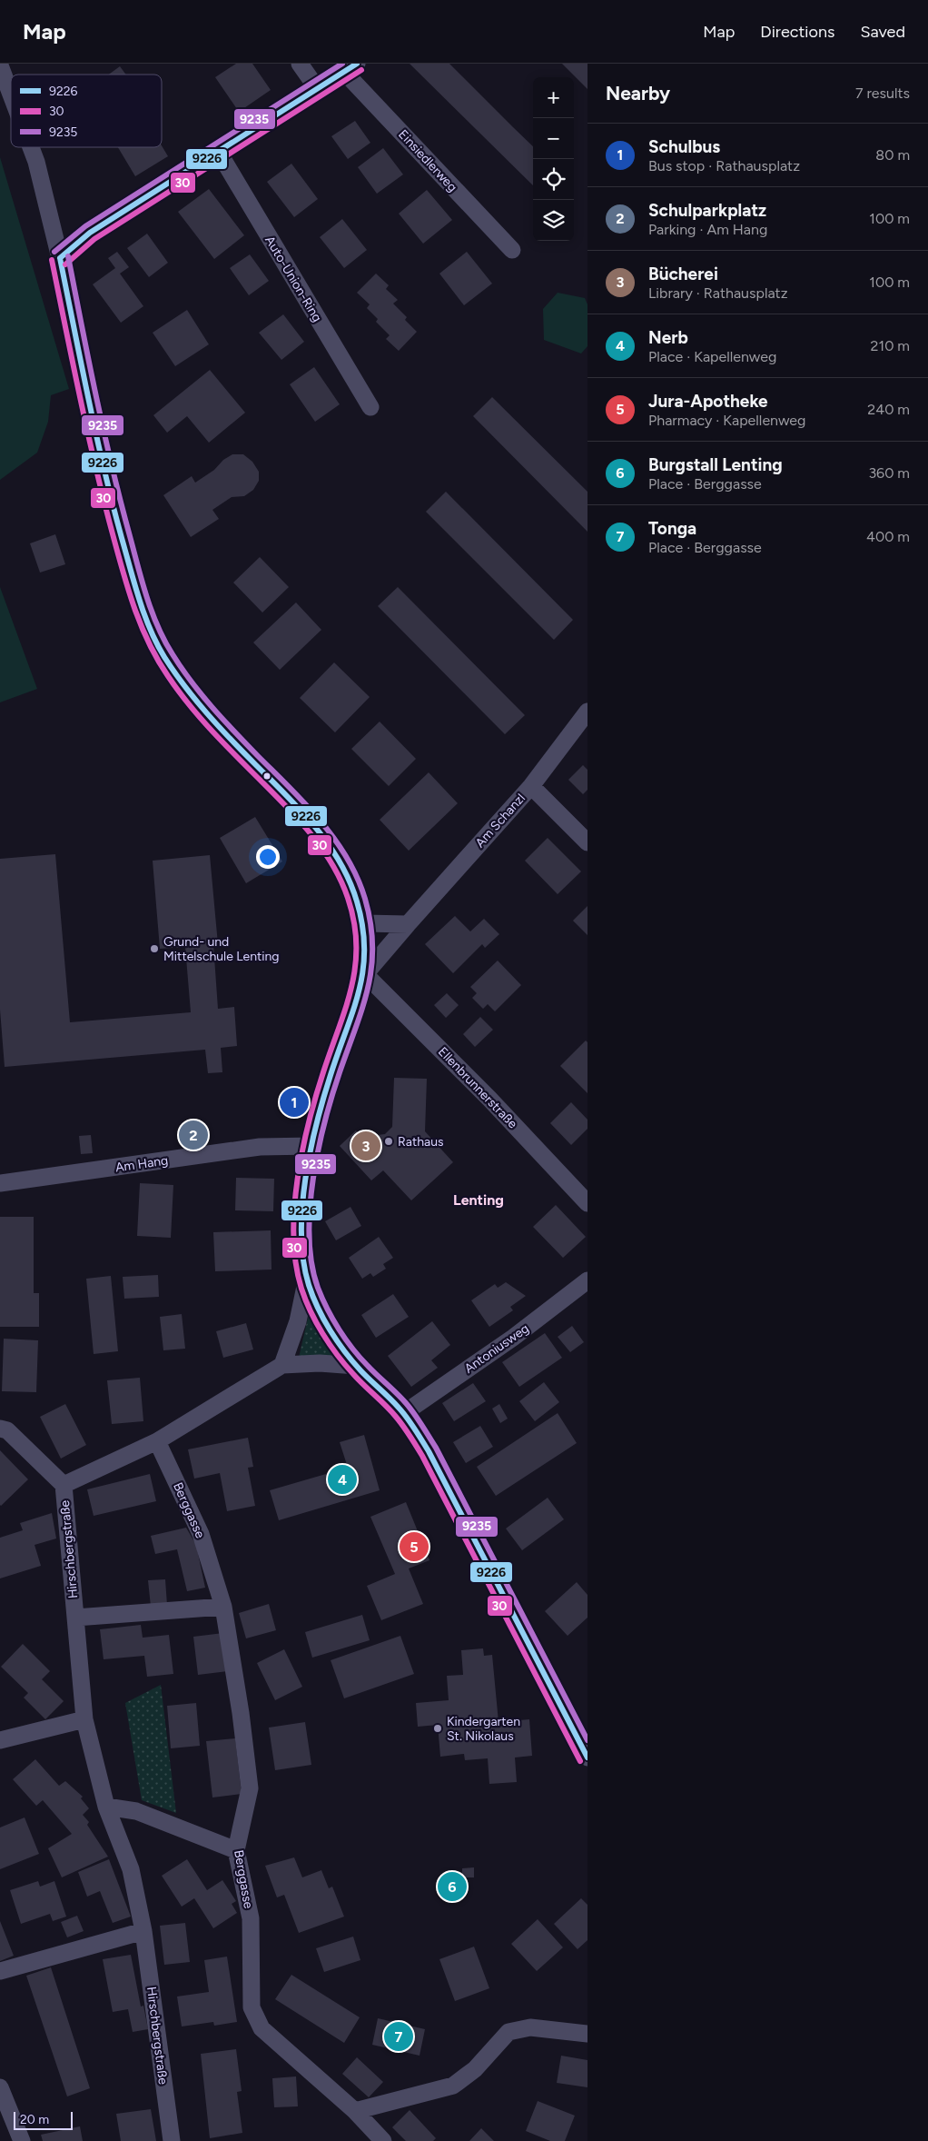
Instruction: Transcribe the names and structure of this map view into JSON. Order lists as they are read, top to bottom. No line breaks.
{"streets":{"street":["Einsiedlerweg","Auto-Union-Ring","Am Schanzl","Ellenbrunnerstraße","Am Hang","Antoniusweg","Berggasse","Hirschbergstraße"]},"crossings":[["Am Schanzl","Ellenbrunnerstraße"],["Berggasse","Hirschbergstraße"]],"districts":["Lenting"],"places":["Grund- und Mittelschule Lenting","Rathaus","Kindergarten St. Nikolaus"],"lines":["transit line 9226","transit line 9235","transit line 30"],"legend":["9226","30","9235"],"scale_bar":"20 m","page":{"header":"Map","nav":["Map","Directions","Saved"],"heading":["Nearby","7 results"],"map_buttons":["+","−"],"list":[{"mark":"1","name":"Schulbus","note":"Bus stop · Rathausplatz","value":"80 m"},{"mark":"2","name":"Schulparkplatz","note":"Parking · Am Hang","value":"100 m"},{"mark":"3","name":"Bücherei","note":"Library · Rathausplatz","value":"100 m"},{"mark":"4","name":"Nerb","note":"Place · Kapellenweg","value":"210 m"},{"mark":"5","name":"Jura-Apotheke","note":"Pharmacy · Kapellenweg","value":"240 m"},{"mark":"6","name":"Burgstall Lenting","note":"Place · Berggasse","value":"360 m"},{"mark":"7","name":"Tonga","note":"Place · Berggasse","value":"400 m"}],"pins":["1","2","3","4","5","6","7"],"scale":"20 m"}}
